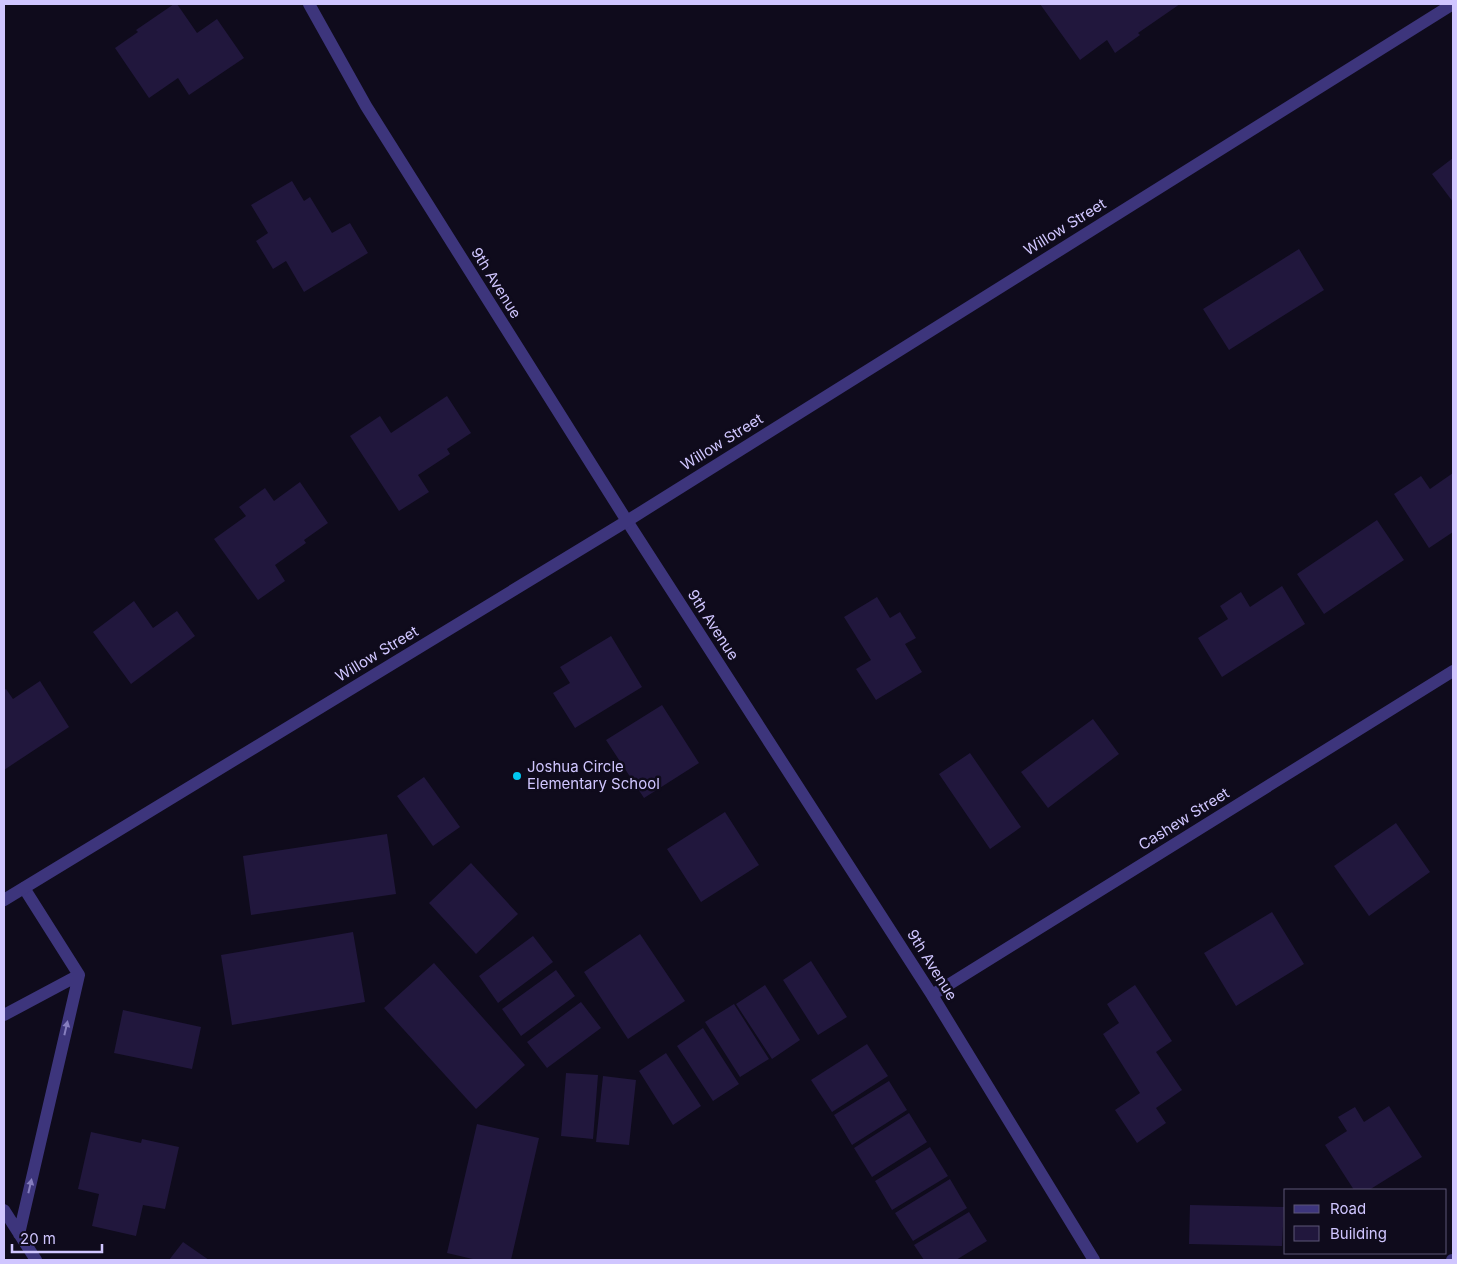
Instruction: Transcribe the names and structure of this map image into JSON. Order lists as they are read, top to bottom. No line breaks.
{"streets":{"street":["Willow Street","9th Avenue","Cashew Street"]},"crossings":[["Willow Street","9th Avenue"],["9th Avenue","Cashew Street"]],"places":["Joshua Circle Elementary School"],"legend":["Road","Building"],"scale_bar":"20 m"}
